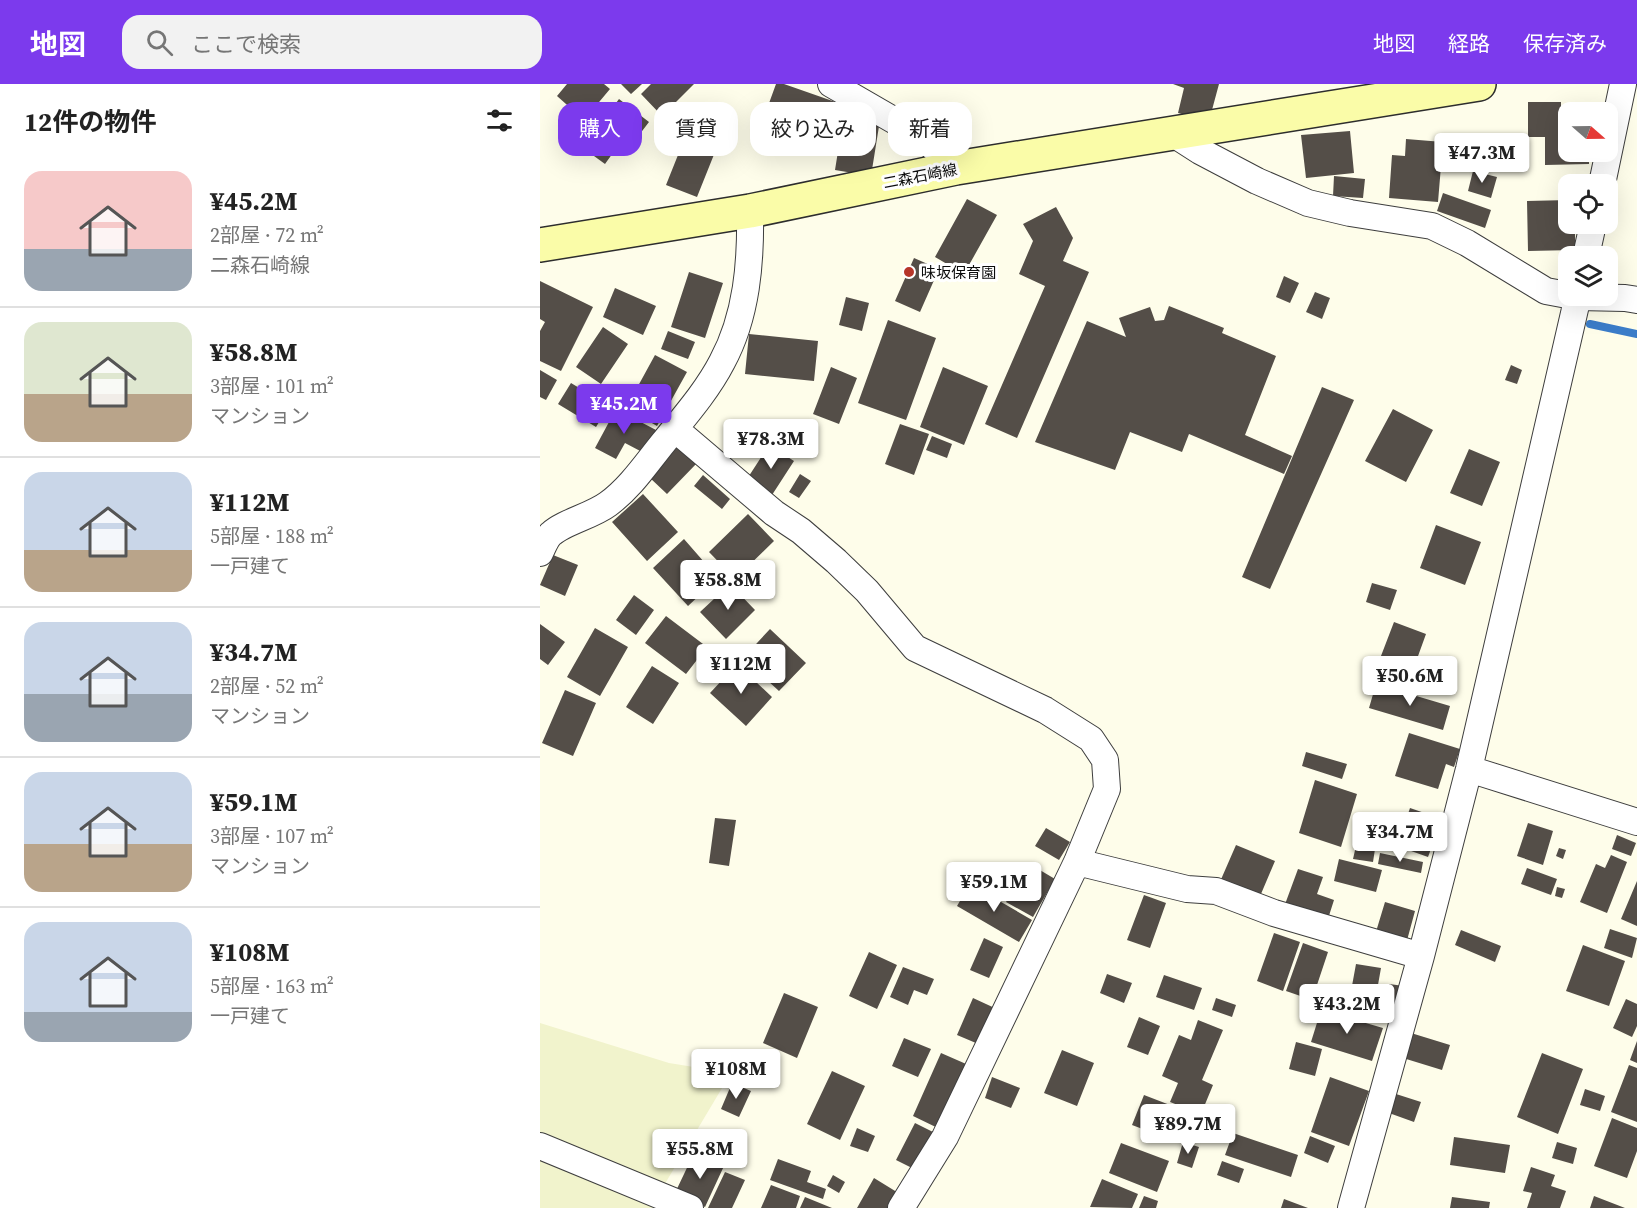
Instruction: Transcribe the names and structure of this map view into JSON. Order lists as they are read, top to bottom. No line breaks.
{"streets":{"main road":["二森石崎線"]},"places":["味坂保育園"],"north":"right","page":{"header":"地図","search":"ここで検索","nav":["地図","経路","保存済み"],"heading":"12件の物件","chip":["購入","賃貸","絞り込み","新着"],"price":["¥47.3M","¥45.2M","¥78.3M","¥58.8M","¥112M","¥50.6M","¥34.7M","¥59.1M","¥43.2M","¥108M","¥89.7M","¥55.8M"],"list":[{"name":"¥45.2M","note":"2部屋 · 72 m² · 二森石崎線"},{"name":"¥58.8M","note":"3部屋 · 101 m² · マンション"},{"name":"¥112M","note":"5部屋 · 188 m² · 一戸建て"},{"name":"¥34.7M","note":"2部屋 · 52 m² · マンション"},{"name":"¥59.1M","note":"3部屋 · 107 m² · マンション"},{"name":"¥108M","note":"5部屋 · 163 m² · 一戸建て"}]}}
